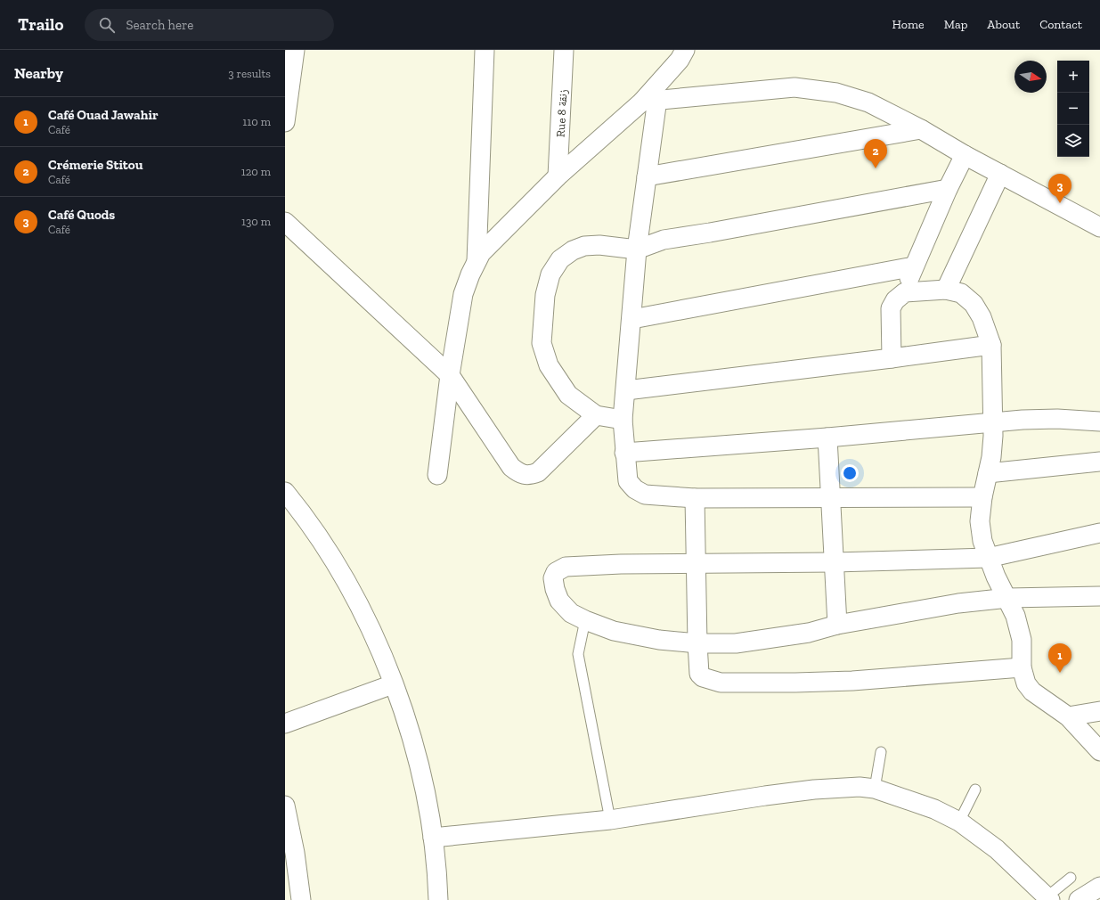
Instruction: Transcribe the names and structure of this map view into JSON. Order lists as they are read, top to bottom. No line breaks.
{"streets":{"street":["Rue 8 زنقة"]},"north":"right","page":{"header":"Trailo","search":"Search here","nav":["Home","Map","About","Contact"],"heading":["Nearby","3 results"],"map_buttons":["+","−"],"list":[{"mark":"1","name":"Café Ouad Jawahir","note":"Café","value":"110 m"},{"mark":"2","name":"Crémerie Stitou","note":"Café","value":"120 m"},{"mark":"3","name":"Café Quods","note":"Café","value":"130 m"}],"pins":["2","3","1"]}}
